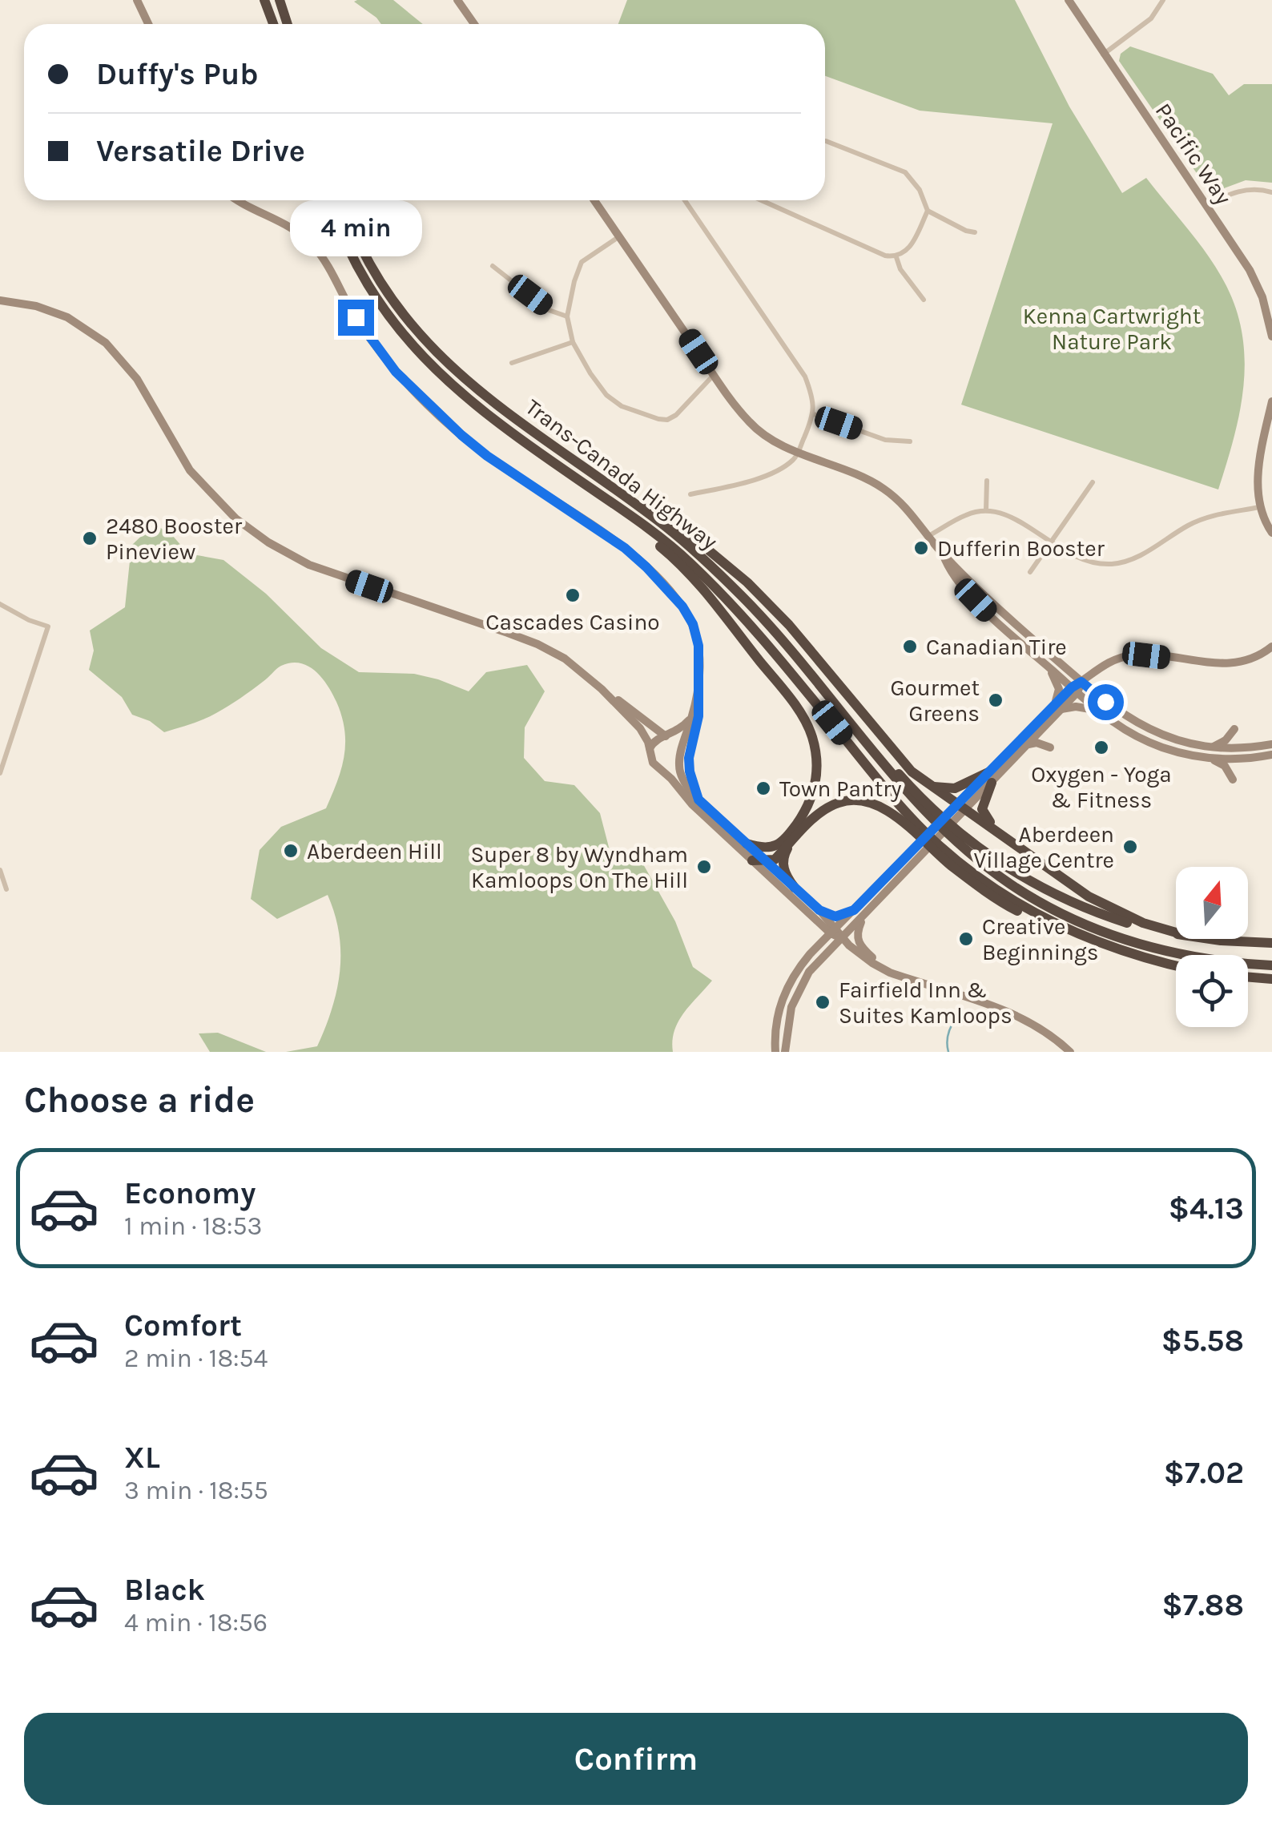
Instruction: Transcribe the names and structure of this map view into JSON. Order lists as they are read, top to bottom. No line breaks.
{"streets":{"highway":["Trans-Canada Highway"],"main road":["Pacific Way"]},"parks":["Kenna Cartwright Nature Park"],"places":["2480 Booster Pineview","Dufferin Booster","Cascades Casino","Canadian Tire","Gourmet Greens","Oxygen - Yoga & Fitness","Town Pantry","Aberdeen Village Centre","Aberdeen Hill","Super 8 by Wyndham Kamloops On The Hill","Creative Beginnings","Fairfield Inn & Suites Kamloops"],"north":"top","page":{"banner":["Duffy's Pub","Versatile Drive"],"bubble":"4 min","heading":"Choose a ride","list":[{"name":"Economy","note":"1 min · 18:53","value":"$4.13"},{"name":"Comfort","note":"2 min · 18:54","value":"$5.58"},{"name":"XL","note":"3 min · 18:55","value":"$7.02"},{"name":"Black","note":"4 min · 18:56","value":"$7.88"}],"buttons":"Confirm"}}
